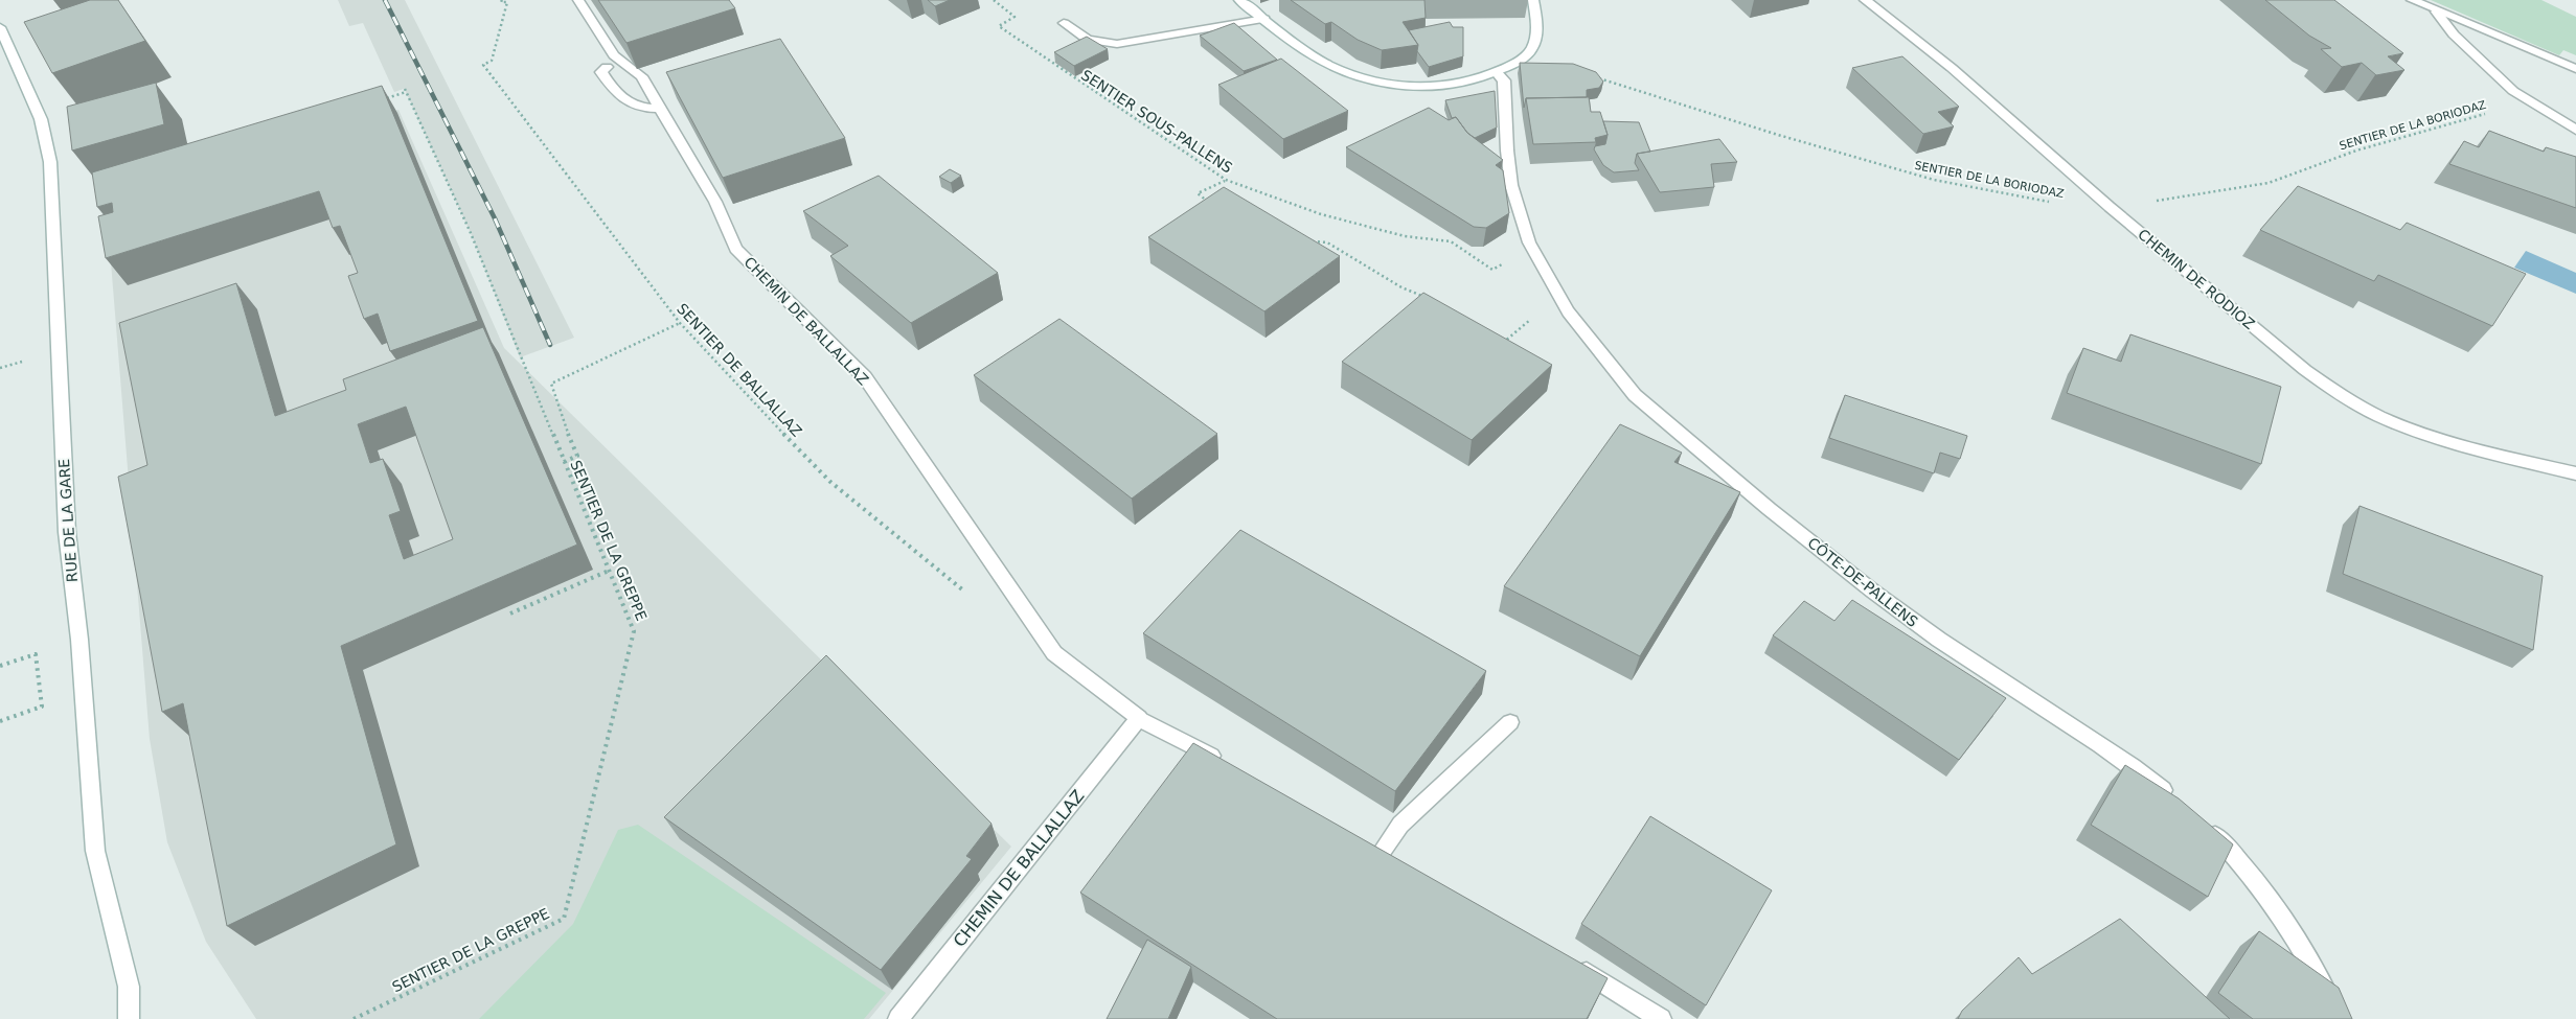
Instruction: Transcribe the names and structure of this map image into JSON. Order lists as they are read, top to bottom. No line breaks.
{"streets":{"street":["CHEMIN DE RODIOZ","CHEMIN DE BALLALLAZ","RUE DE LA GARE","CÔTE-DE-PALLENS"],"path":["SENTIER SOUS-PALLENS","SENTIER DE LA BORIODAZ","SENTIER DE BALLALLAZ","SENTIER DE LA GREPPE"]},"crossings":[["SENTIER SOUS-PALLENS","CÔTE-DE-PALLENS"],["SENTIER DE LA BORIODAZ","CHEMIN DE RODIOZ"]]}
